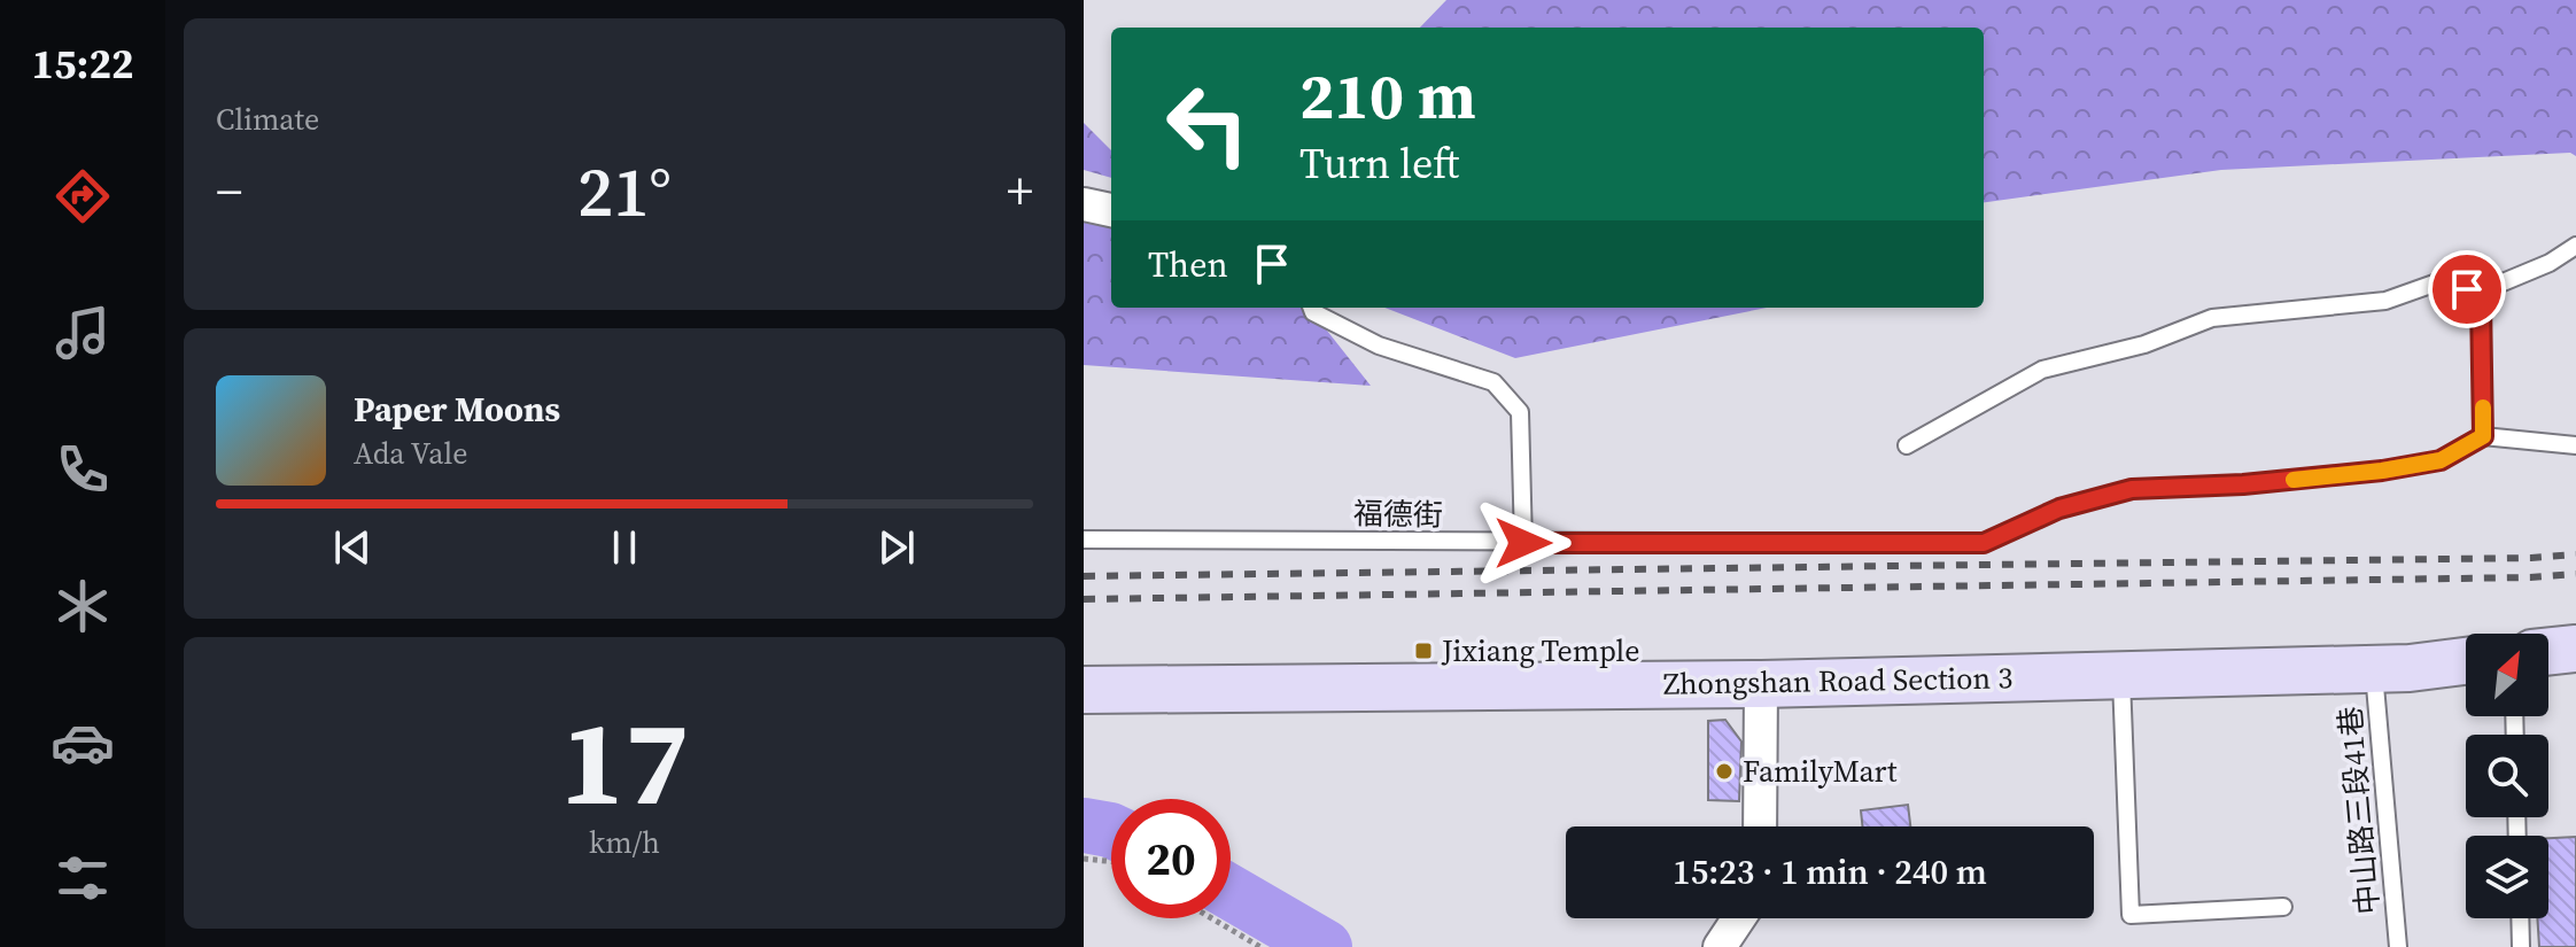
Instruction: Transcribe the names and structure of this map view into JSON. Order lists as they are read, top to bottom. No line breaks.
{"streets":{"main road":["Zhongshan Road Section 3"],"lane":["福德街","中山路三段41巷"]},"crossings":[["Zhongshan Road Section 3","中山路三段41巷"]],"places":{"transit":["Jixiang Temple"],"other":["FamilyMart"]},"north":"top right","page":{"tabs":"15:22","tile":["Climate",["17","km/h"]],"turn":["210 m","Turn left"],"heat":["−","21°","+"],"then":"Then","song":["Paper Moons","Ada Vale"],"limit":"20","trip":"15:23 · 1 min · 240 m"}}
